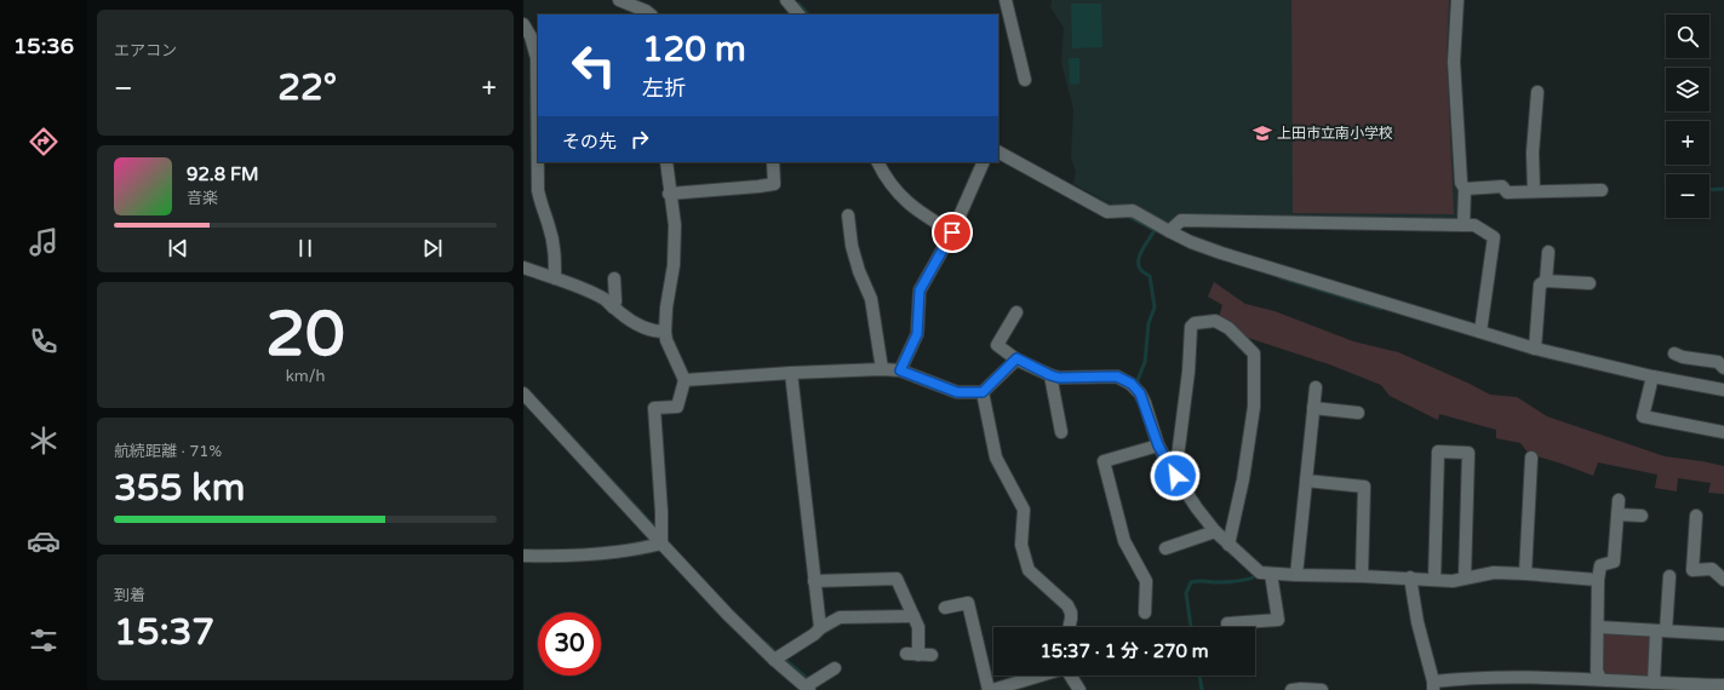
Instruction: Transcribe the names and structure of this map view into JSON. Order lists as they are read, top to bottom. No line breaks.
{"places":{"school or university":["上田市立南小学校"]},"page":{"tabs":"15:36","tile":["エアコン",["20","km/h"],["航続距離 · 71%","355 km"],["到着","15:37"]],"map_buttons":["+","−"],"turn":["120 m","左折"],"heat":["−","22°","+"],"then":"その先","song":["92.8 FM","音楽"],"limit":"30","trip":"15:37 · 1 分 · 270 m"}}
